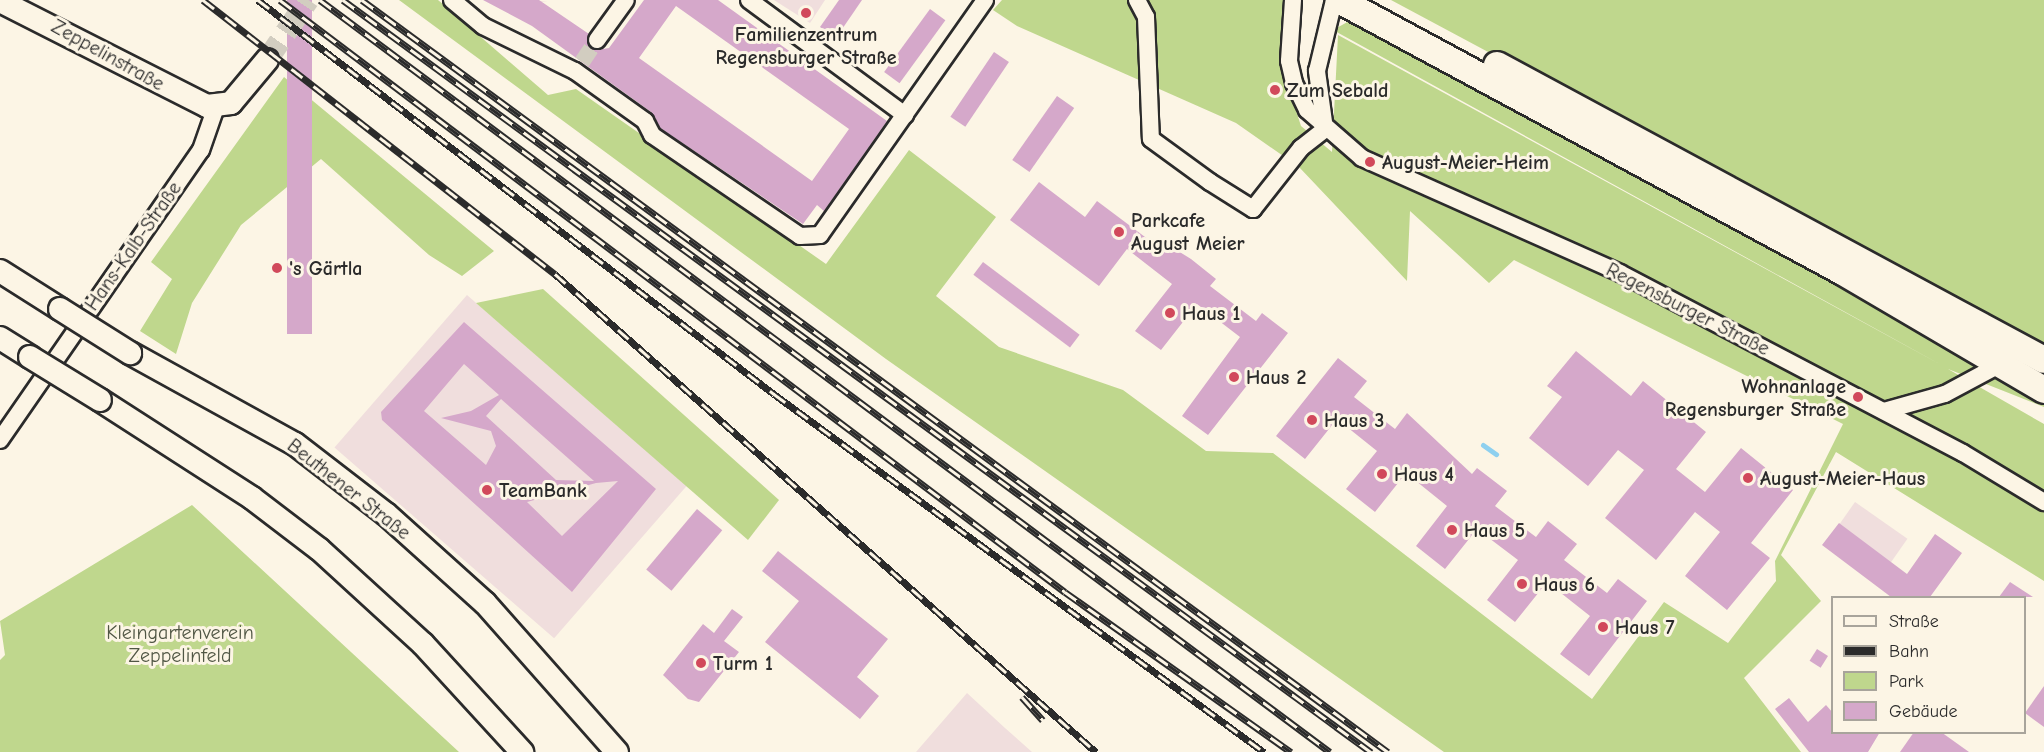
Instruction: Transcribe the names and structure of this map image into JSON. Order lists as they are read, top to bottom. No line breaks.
{"streets":{"main road":["Zeppelinstraße","Beuthener Straße"],"street":["Hans-Kalb-Straße","Regensburger Straße"]},"crossings":[["Zeppelinstraße","Hans-Kalb-Straße"]],"parks":["Kleingartenverein Zeppelinfeld"],"places":["Familienzentrum Regensburger Straße","Zum Sebald","August-Meier-Heim","Parkcafe August Meier","'s Gärtla","Haus 1","Haus 2","Wohnanlage Regensburger Straße","Haus 3","Haus 4","August-Meier-Haus","TeamBank","Haus 5","Haus 6","Haus 7","Turm 1"],"legend":["Straße","Bahn","Park","Gebäude"]}
